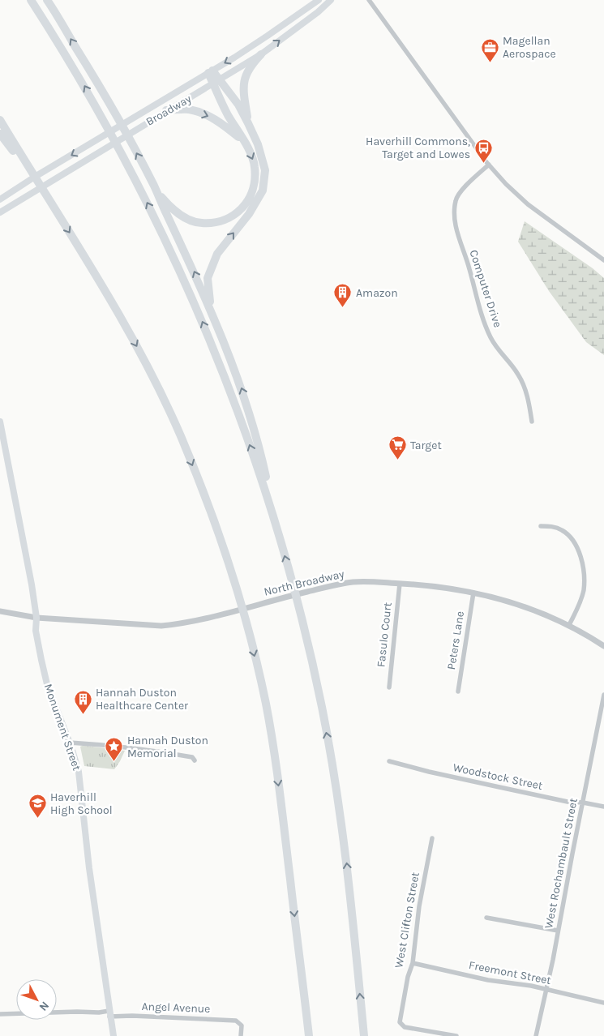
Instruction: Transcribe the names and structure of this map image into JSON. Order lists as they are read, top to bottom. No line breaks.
{"streets":{"main road":["Broadway","Monument Street"],"street":["Computer Drive","North Broadway","Fasulo Court","Peters Lane","Woodstock Street","West Rochambault Street","West Clifton Street","Freemont Street","Angel Avenue"]},"crossings":[["North Broadway","Fasulo Court"],["North Broadway","Peters Lane"],["North Broadway","Monument Street"],["Monument Street","Angel Avenue"],["Woodstock Street","West Rochambault Street"],["West Rochambault Street","Freemont Street"],["West Clifton Street","Freemont Street"]],"places":{"office":["Magellan Aerospace"],"bus stop":["Haverhill Commons, Target and Lowes"],"building":["Amazon","Hannah Duston Healthcare Center"],"supermarket":["Target"],"place":["Hannah Duston Memorial"],"school or university":["Haverhill High School"]},"north":"bottom right"}
